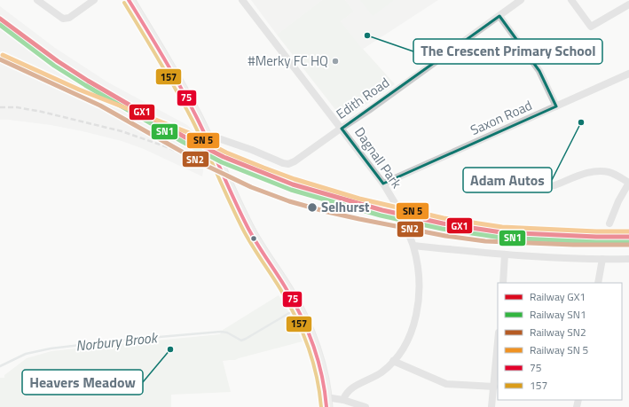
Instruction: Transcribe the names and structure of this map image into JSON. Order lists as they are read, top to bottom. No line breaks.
{"streets":{"street":["Edith Road","Saxon Road","Dagnall Park"]},"crossings":[["Edith Road","Dagnall Park"],["Saxon Road","Dagnall Park"]],"water":["Norbury Brook"],"places":["The Crescent Primary School","#Merky FC HQ","Adam Autos","Selhurst","Heavers Meadow"],"lines":["transit line 75","transit line 157","rail line GX1","rail line SN1","rail line SN2"],"legend":["Railway GX1","Railway SN1","Railway SN2","Railway SN 5","75","157"]}
